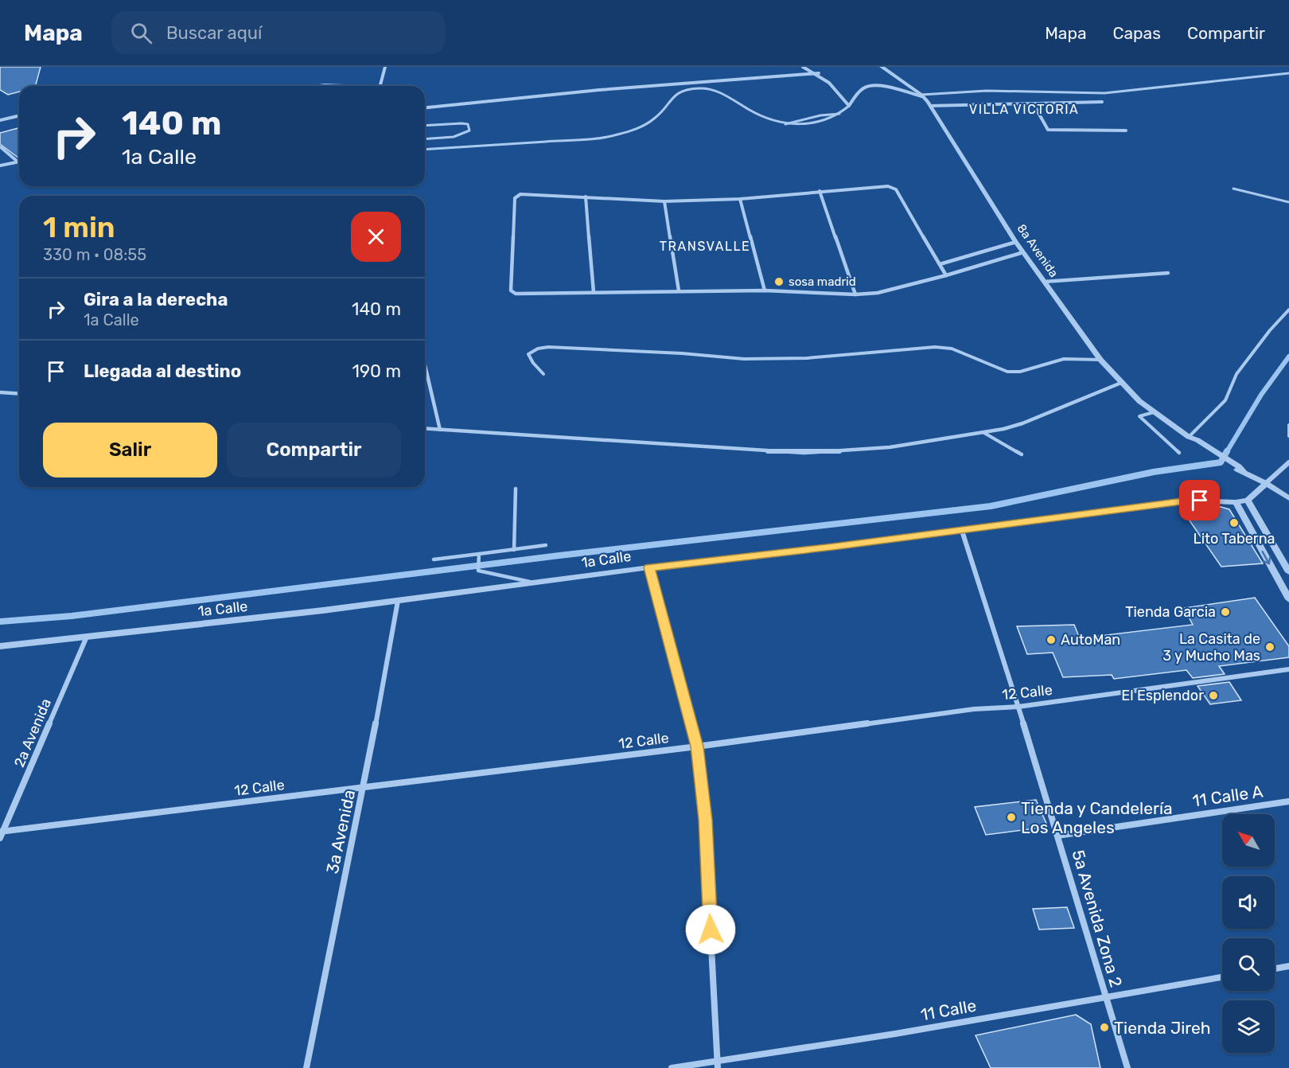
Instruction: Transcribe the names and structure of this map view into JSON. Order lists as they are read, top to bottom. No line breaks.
{"streets":{"street":["8a Avenida","1a Calle","12 Calle","2a Avenida","11 Calle A","3a Avenida","5a Avenida Zona 2","11 Calle"]},"crossings":[["1a Calle","2a Avenida"],["1a Calle","3a Avenida"],["1a Calle","5a Avenida Zona 2"],["12 Calle","2a Avenida"],["12 Calle","3a Avenida"],["12 Calle","5a Avenida Zona 2"],["11 Calle A","5a Avenida Zona 2"],["5a Avenida Zona 2","11 Calle"]],"districts":["VILLA VICTORIA","TRANSVALLE"],"places":["sosa madrid","Lito Taberna","Tienda Garcia","AutoMan","La Casita de 3 y Mucho Mas","El Esplendor","Tienda y Candelería Los Angeles","Tienda Jireh"],"north":"top left","page":{"header":"Mapa","search":"Buscar aquí","nav":["Mapa","Capas","Compartir"],"turn":["140 m","1a Calle"],"heading":["1 min","330 m · 08:55"],"list":[{"name":"Gira a la derecha","note":"1a Calle","value":"140 m"},{"name":"Llegada al destino","value":"190 m"}],"buttons":["Salir","Compartir"]}}
